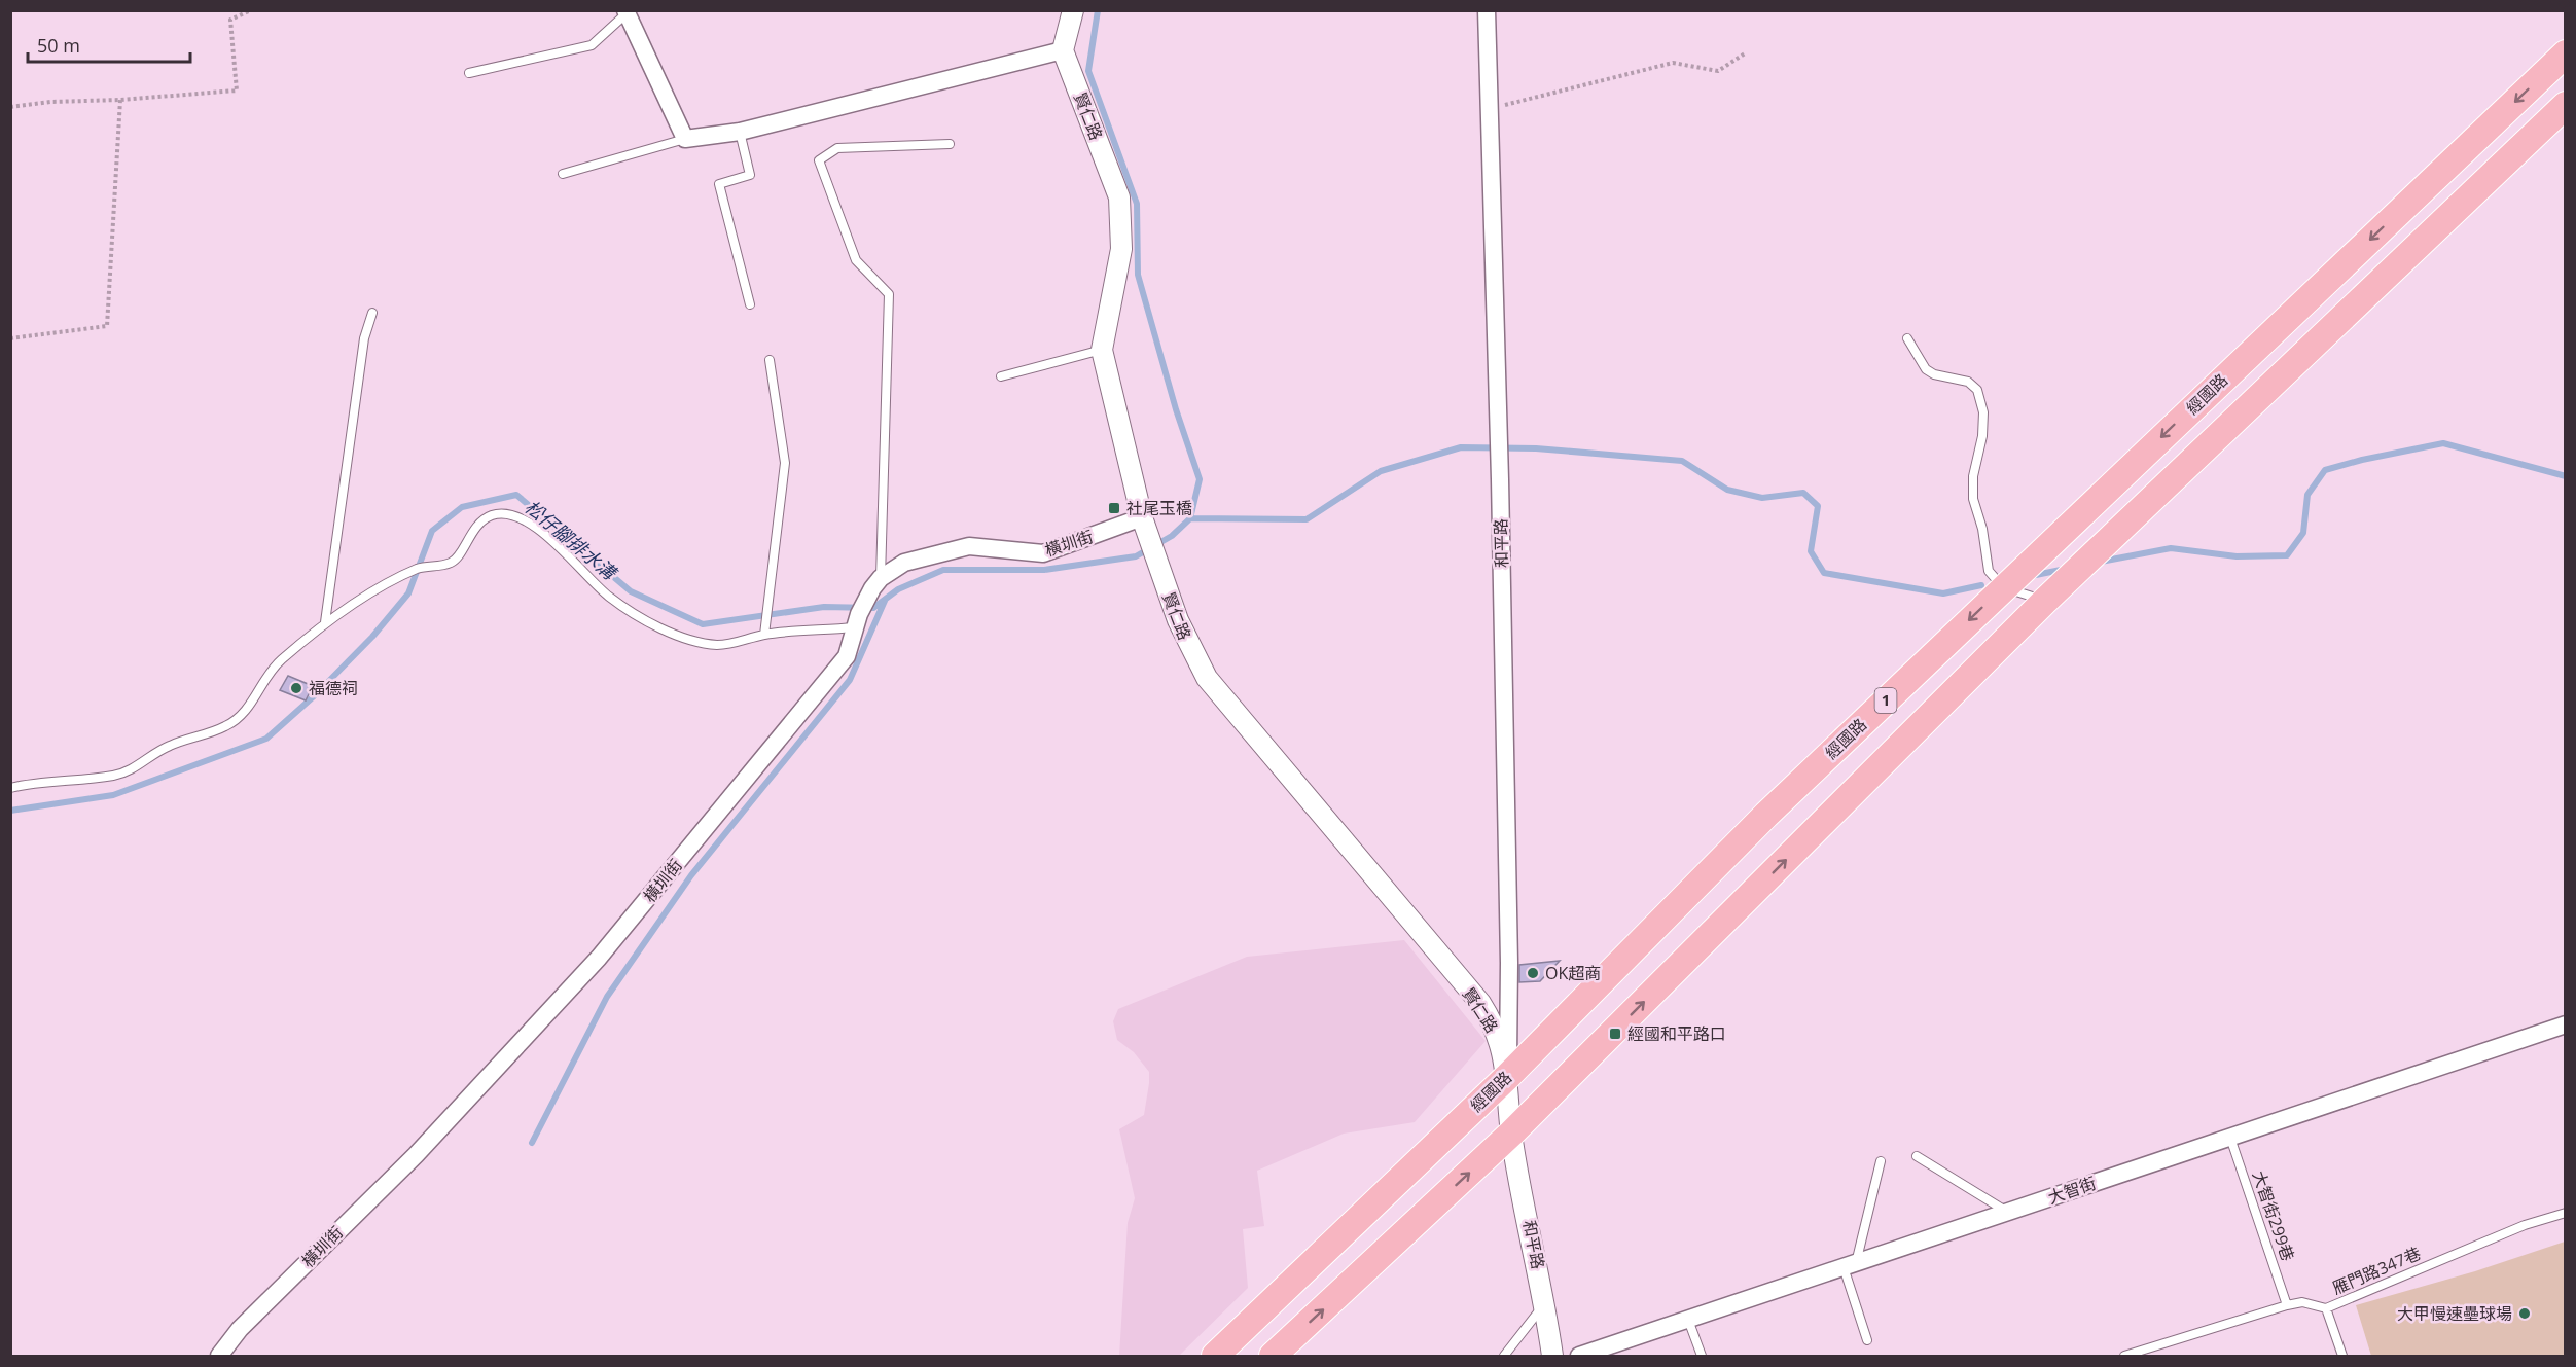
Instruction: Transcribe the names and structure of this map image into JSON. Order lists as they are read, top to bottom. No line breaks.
{"streets":{"main road":["經國路","1"],"street":["賢仁路","橫圳街","和平路","大智街"],"lane":["大智街299巷","雁門路347巷"]},"crossings":[["賢仁路","經國路"],["賢仁路","橫圳街"],["賢仁路","和平路"],["經國路","和平路"],["大智街","大智街299巷"],["大智街299巷","雁門路347巷"]],"water":["松仔腳排水溝"],"places":{"transit":["社尾玉橋","經國和平路口"],"other":["福德祠","OK超商","大甲慢速壘球場"]},"scale_bar":"50 m"}
